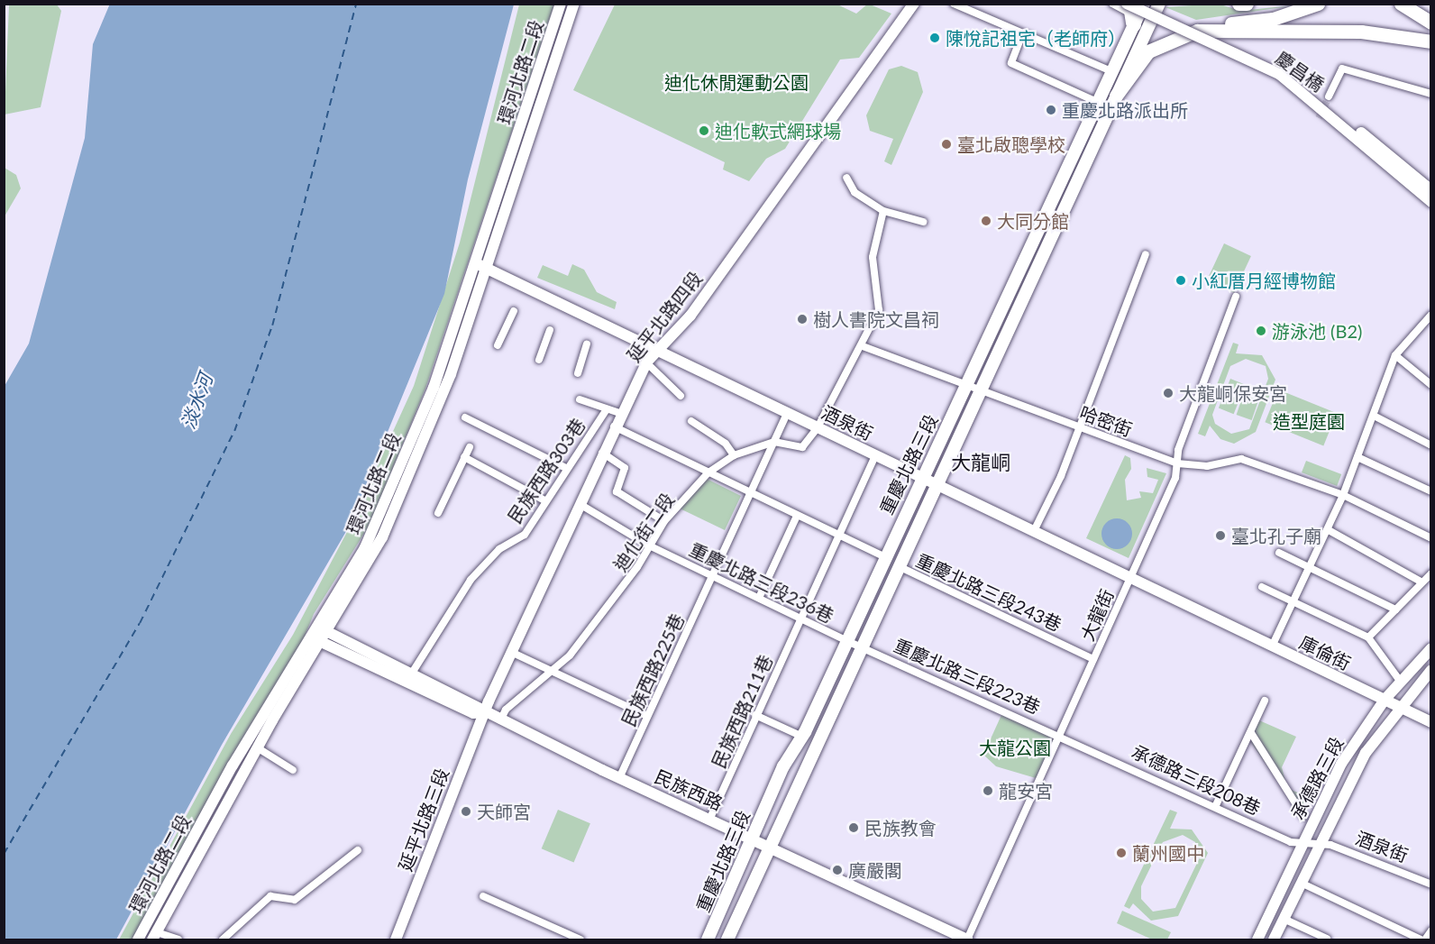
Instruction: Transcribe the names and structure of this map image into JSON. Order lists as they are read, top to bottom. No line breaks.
{"streets":{"main road":["重慶北路三段"],"street":["慶昌橋","環河北路二段","延平北路四段","哈密街","酒泉街","民族西路303巷","迪化街二段","重慶北路三段236巷","重慶北路三段243巷","大龍街","庫倫街","民族西路225巷","重慶北路三段223巷","民族西路211巷","承德路三段","承德路三段208巷","民族西路","延平北路三段"]},"crossings":[["慶昌橋","重慶北路三段"],["環河北路二段","酒泉街"],["環河北路二段","民族西路"],["延平北路四段","酒泉街"],["延平北路四段","重慶北路三段236巷"],["延平北路四段","民族西路"],["延平北路四段","延平北路三段"],["哈密街","重慶北路三段"],["哈密街","迪化街二段"],["哈密街","大龍街"],["酒泉街","重慶北路三段"],["酒泉街","迪化街二段"],["酒泉街","大龍街"],["酒泉街","庫倫街"],["酒泉街","民族西路225巷"],["酒泉街","民族西路211巷"],["酒泉街","承德路三段"],["酒泉街","承德路三段208巷"],["重慶北路三段","重慶北路三段236巷"],["重慶北路三段","重慶北路三段243巷"],["重慶北路三段","重慶北路三段223巷"],["重慶北路三段","民族西路"],["民族西路303巷","民族西路"],["迪化街二段","重慶北路三段236巷"],["迪化街二段","民族西路225巷"],["迪化街二段","民族西路"],["重慶北路三段236巷","民族西路225巷"],["重慶北路三段236巷","重慶北路三段223巷"],["重慶北路三段236巷","民族西路211巷"],["重慶北路三段243巷","大龍街"],["大龍街","重慶北路三段223巷"],["大龍街","承德路三段208巷"],["大龍街","民族西路"],["庫倫街","承德路三段"],["民族西路225巷","民族西路"],["重慶北路三段223巷","承德路三段208巷"],["民族西路211巷","民族西路"],["承德路三段","承德路三段208巷"],["民族西路","延平北路三段"]],"districts":["大龍峒"],"water":["淡水河"],"parks":["迪化休閒運動公園","造型庭園","大龍公園"],"places":["陳悅記祖宅（老師府）","重慶北路派出所","迪化軟式網球場","臺北啟聰學校","大同分館","小紅厝月經博物館","樹人書院文昌祠","游泳池 (B2)","大龍峒保安宮","臺北孔子廟","龍安宮","天師宮","民族教會","蘭州國中","廣嚴閣"]}
